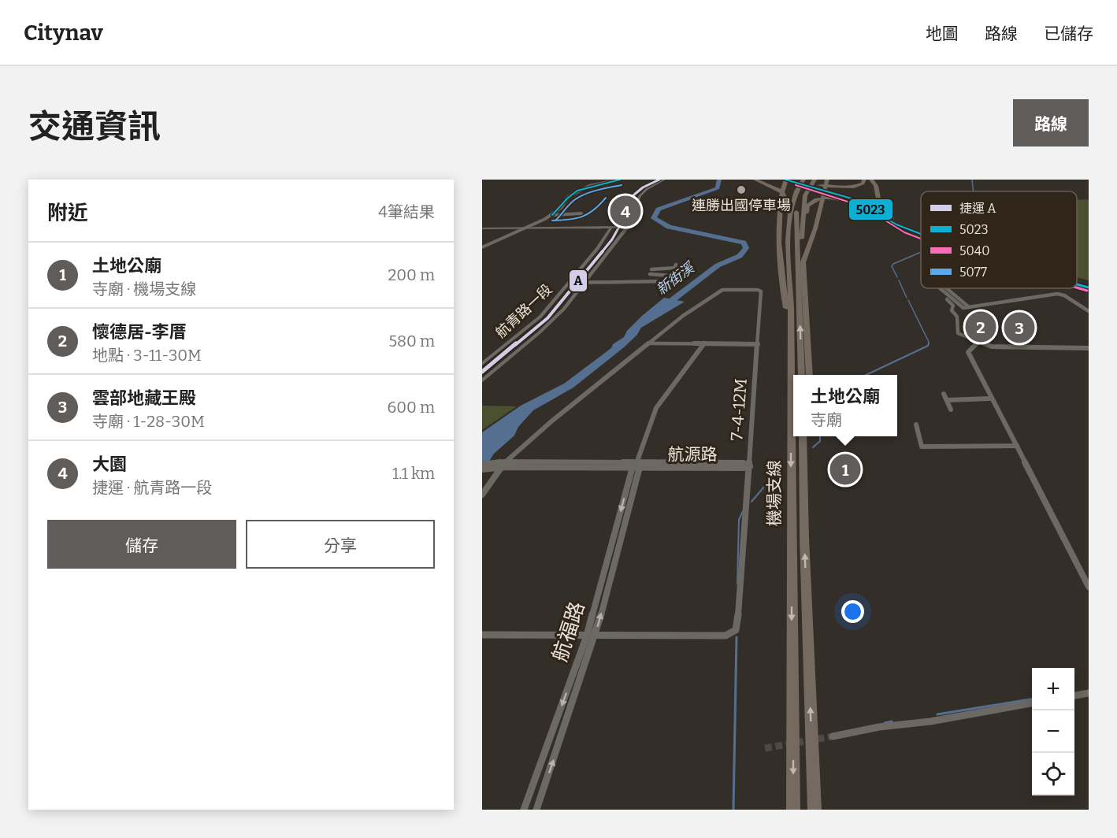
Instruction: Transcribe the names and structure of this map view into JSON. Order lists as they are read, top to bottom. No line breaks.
{"streets":{"highway":["機場支線"],"street":["航青路一段","7-4-12M","航源路","航福路"]},"crossings":[["7-4-12M","航源路"],["7-4-12M","航福路"],["航源路","航福路"]],"water":["新街溪"],"places":["連勝出國停車場"],"lines":["metro line A","transit line 5023","transit line 5040","transit line 5077"],"legend":["捷運 A","5023","5040","5077"],"page":{"header":"Citynav","nav":["地圖","路線","已儲存"],"title":"交通資訊","buttons":["路線",["儲存","分享"]],"heading":["附近","4筆結果"],"pins":["4","2","3","1"],"list":[{"mark":"1","name":"土地公廟","note":"寺廟 · 機場支線","value":"200 m"},{"mark":"2","name":"懷德居-李厝","note":"地點 · 3-11-30M","value":"580 m"},{"mark":"3","name":"雲部地藏王殿","note":"寺廟 · 1-28-30M","value":"600 m"},{"mark":"4","name":"大園","note":"捷運 · 航青路一段","value":"1.1 km"}],"popup":["土地公廟","寺廟"],"map_buttons":["+","−"]}}
